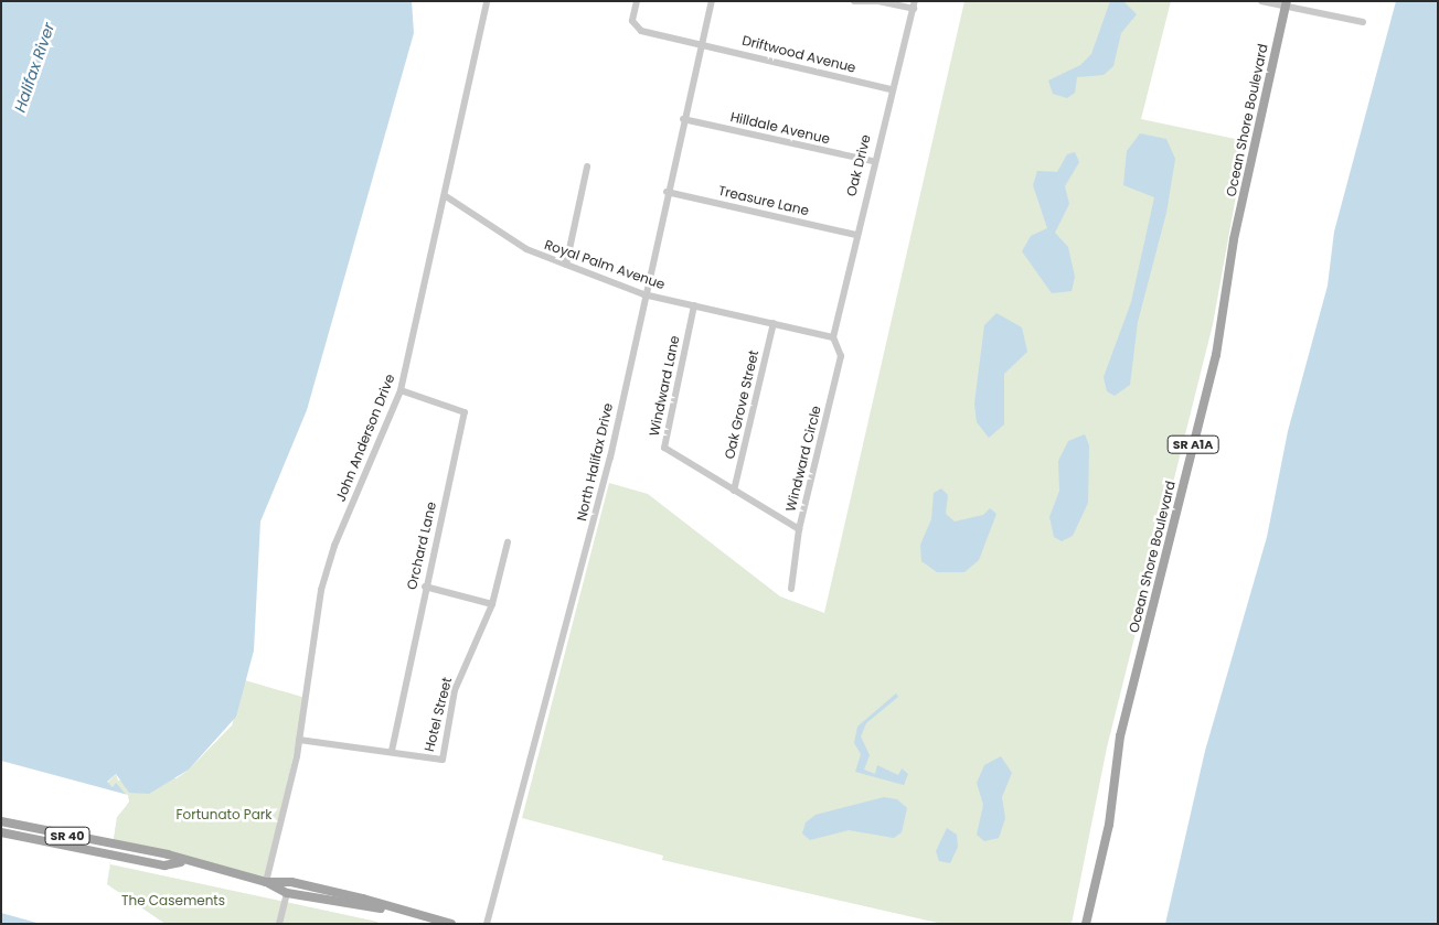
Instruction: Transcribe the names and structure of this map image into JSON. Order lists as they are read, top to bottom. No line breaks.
{"streets":{"main road":["Ocean Shore Boulevard","SR A1A","SR 40"],"street":["Driftwood Avenue","Hilldale Avenue","Oak Drive","Treasure Lane","Royal Palm Avenue","Windward Lane","Oak Grove Street","John Anderson Drive","Windward Circle","North Halifax Drive","Orchard Lane","Hotel Street"]},"crossings":[["Driftwood Avenue","Oak Drive"],["Driftwood Avenue","North Halifax Drive"],["Hilldale Avenue","Oak Drive"],["Hilldale Avenue","North Halifax Drive"],["Oak Drive","Treasure Lane"],["Oak Drive","Royal Palm Avenue"],["Oak Drive","Windward Circle"],["Treasure Lane","North Halifax Drive"],["Royal Palm Avenue","Windward Lane"],["Royal Palm Avenue","Oak Grove Street"],["Royal Palm Avenue","John Anderson Drive"],["Royal Palm Avenue","Windward Circle"],["Royal Palm Avenue","North Halifax Drive"],["Windward Lane","Oak Grove Street"],["Windward Lane","Windward Circle"],["John Anderson Drive","Orchard Lane"],["John Anderson Drive","Hotel Street"],["John Anderson Drive","SR 40"],["Orchard Lane","Hotel Street"]],"water":["Halifax River"],"parks":["Fortunato Park","The Casements"]}
